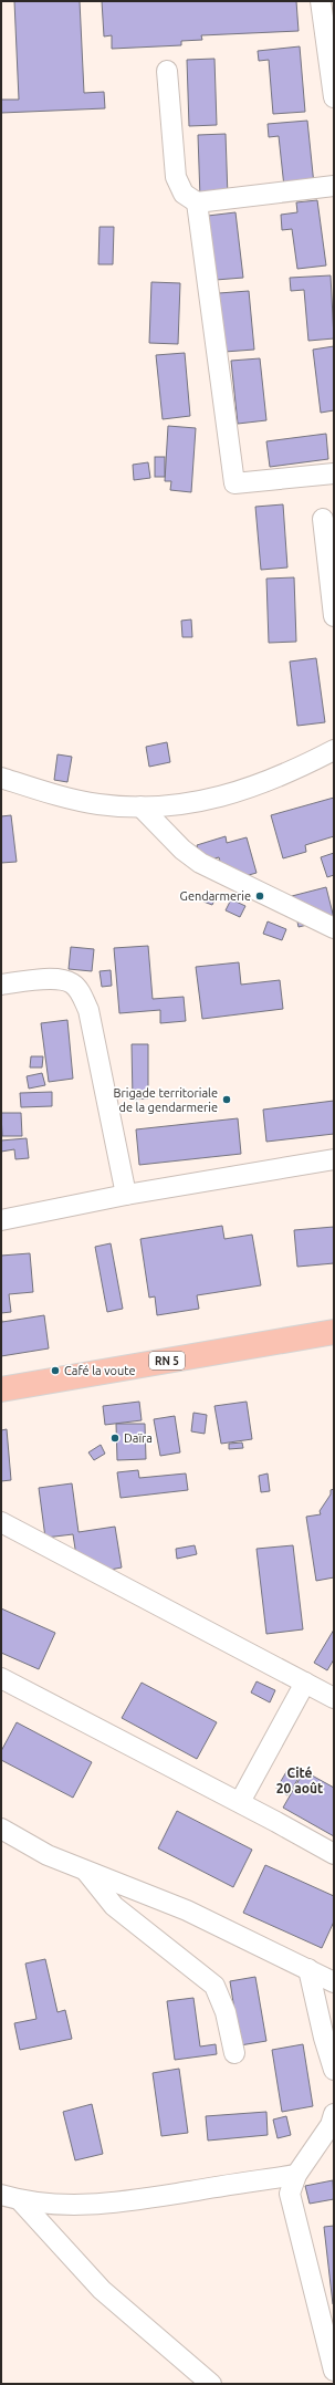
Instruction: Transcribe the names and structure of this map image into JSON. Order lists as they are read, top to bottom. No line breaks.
{"streets":{"main road":["RN 5"]},"districts":["Cité 20 août"],"places":["Gendarmerie","Brigade territoriale de la gendarmerie","Café la voute","Daïra"]}
